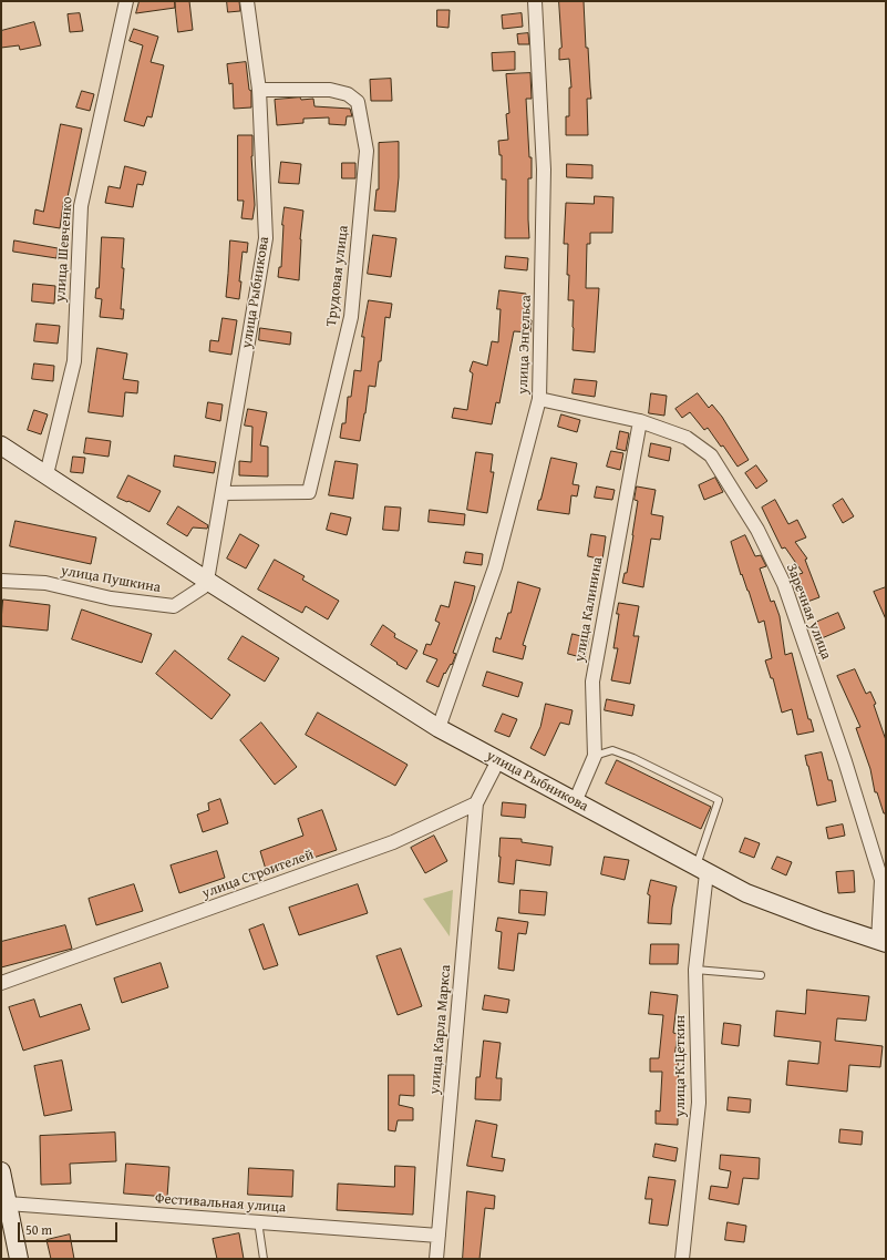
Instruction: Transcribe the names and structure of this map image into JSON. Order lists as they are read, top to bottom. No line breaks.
{"streets":{"street":["улица Шевченко","Трудовая улица","улица Рыбникова","улица Энгельса","улица Пушкина","улица Калинина","Заречная улица","улица Строителей","улица Карла Маркса","улица К.Цеткин","Фестивальная улица"]},"crossings":[["улица Шевченко","улица Рыбникова"],["Трудовая улица","улица Рыбникова"],["улица Рыбникова","улица Энгельса"],["улица Рыбникова","улица Пушкина"],["улица Рыбникова","улица Калинина"],["улица Рыбникова","Заречная улица"],["улица Рыбникова","улица К.Цеткин"],["улица Энгельса","Заречная улица"],["улица Калинина","Заречная улица"],["улица Строителей","улица Карла Маркса"],["улица Карла Маркса","Фестивальная улица"]],"scale_bar":"50 m"}
